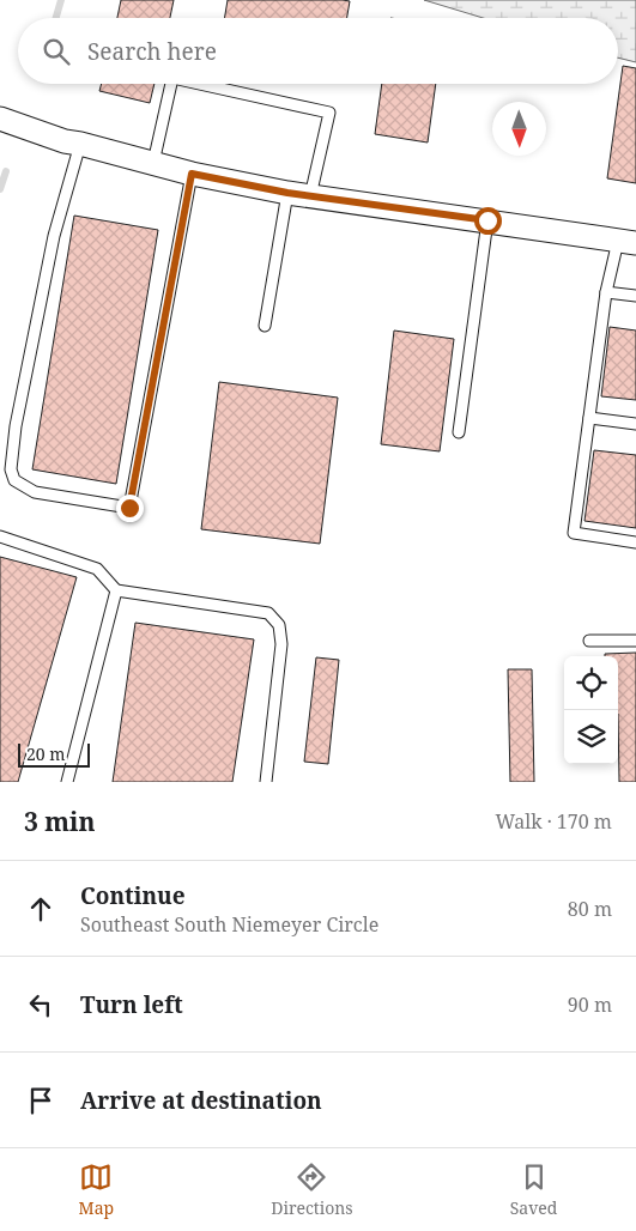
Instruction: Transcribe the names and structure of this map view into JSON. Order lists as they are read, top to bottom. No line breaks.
{"scale_bar":"20 m","north":"bottom","page":{"search":"Search here","scale":"20 m","heading":["3 min","Walk · 170 m"],"list":[["Continue","Southeast South Niemeyer Circle","80 m"],["Turn left","90 m"],"Arrive at destination"],"nav":["Map","Directions","Saved"]}}
